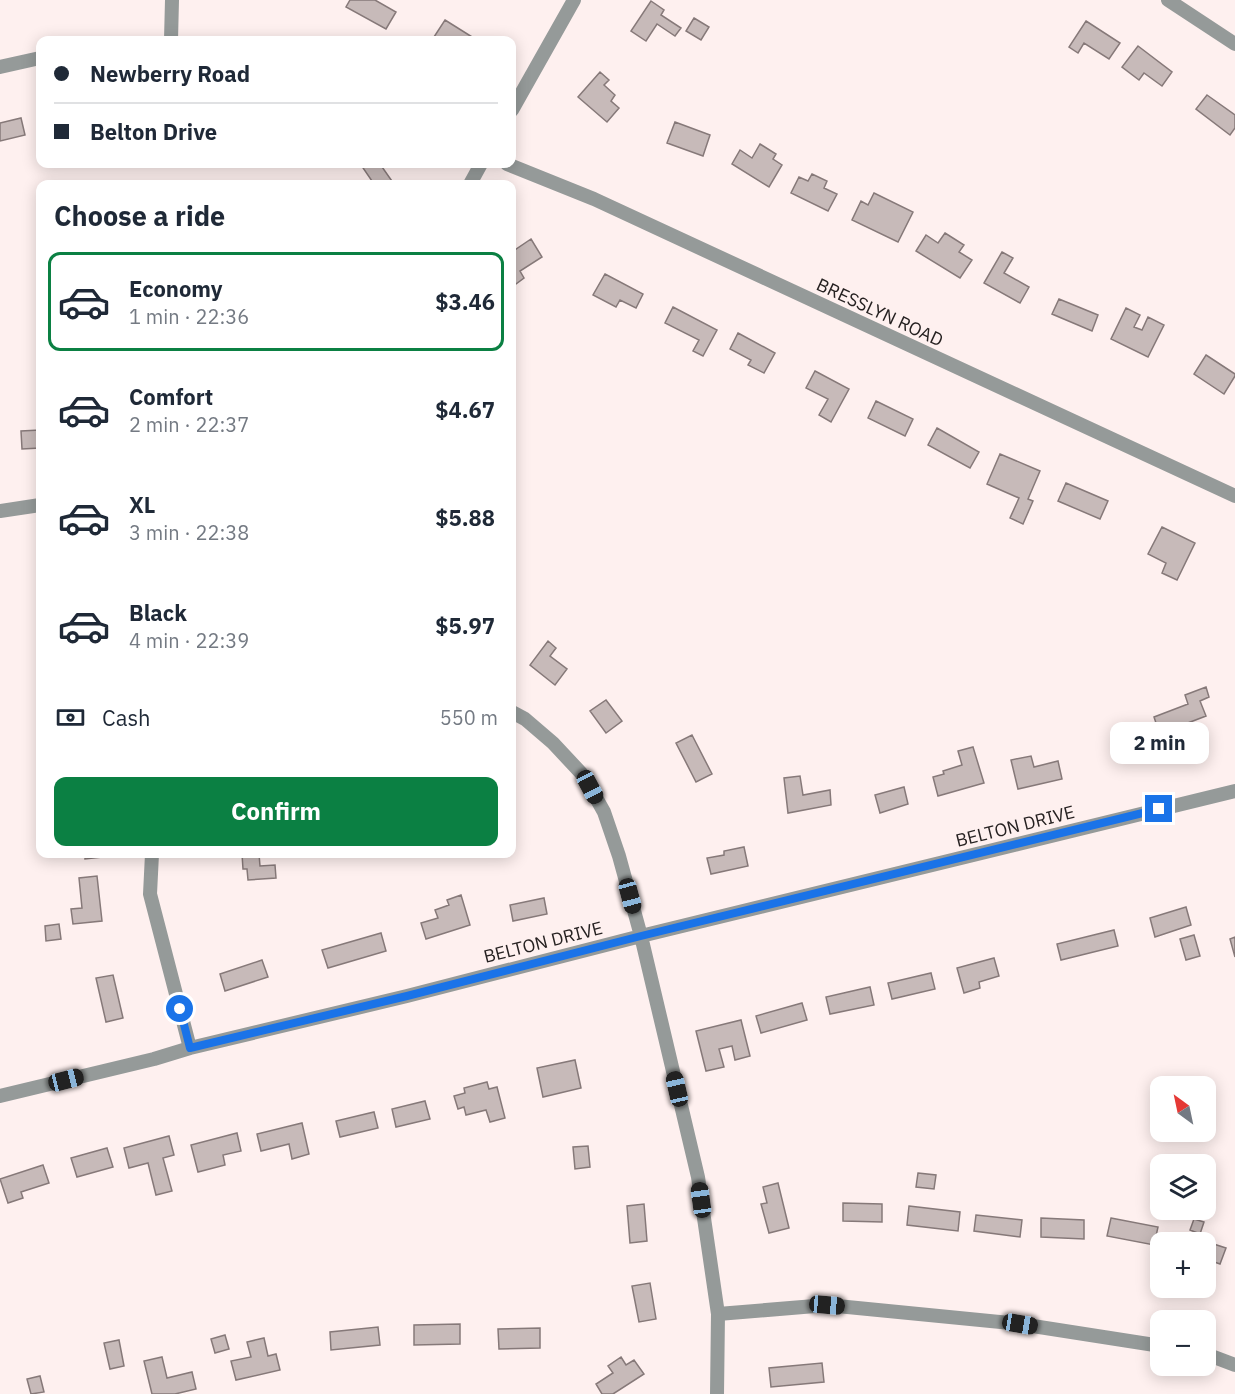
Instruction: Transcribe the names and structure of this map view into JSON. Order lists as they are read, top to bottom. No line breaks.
{"streets":{"street":["BRESSLYN ROAD","BELTON DRIVE"]},"north":"top left","page":{"banner":["Newberry Road","Belton Drive"],"heading":"Choose a ride","list":[{"name":"Economy","note":"1 min · 22:36","value":"$3.46"},{"name":"Comfort","note":"2 min · 22:37","value":"$4.67"},{"name":"XL","note":"3 min · 22:38","value":"$5.88"},{"name":"Black","note":"4 min · 22:39","value":"$5.97"}],"pay":["Cash","550 m"],"bubble":"2 min","buttons":"Confirm","map_buttons":["+","−"]}}
